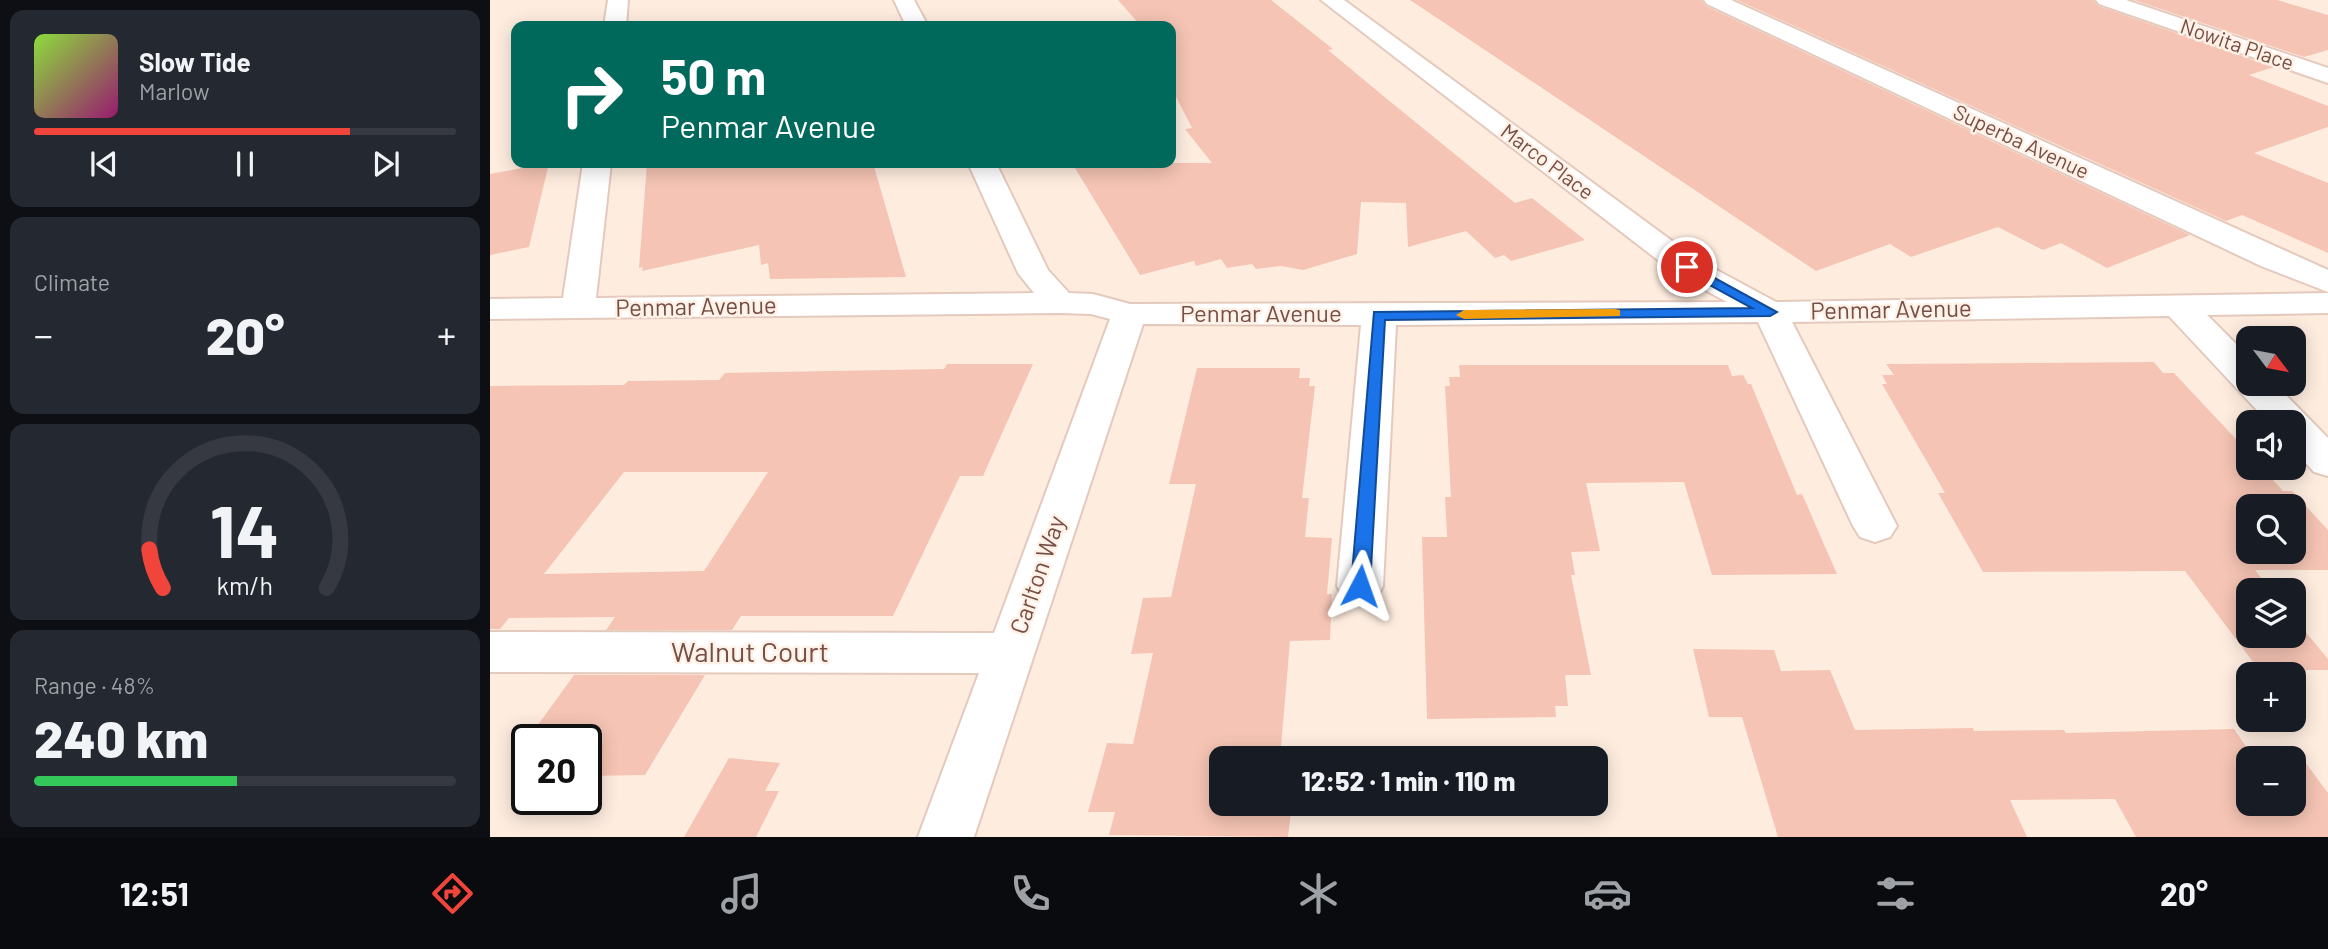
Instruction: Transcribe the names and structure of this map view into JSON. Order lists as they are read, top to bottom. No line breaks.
{"streets":{"street":["Nowita Place","Superba Avenue","Marco Place","Penmar Avenue","Carlton Way","Walnut Court"]},"crossings":[["Marco Place","Penmar Avenue"],["Penmar Avenue","Carlton Way"],["Carlton Way","Walnut Court"]],"north":"bottom right","page":{"turn":["50 m","Penmar Avenue"],"song":["Slow Tide","Marlow"],"tile":["Climate",["Range · 48%","240 km"]],"heat":["−","20°","+"],"map_buttons":["+","−"],"limit":"20","trip":"12:52 · 1 min · 110 m","tabs":["12:51","20°"],"gauge":["14","km/h"]}}
